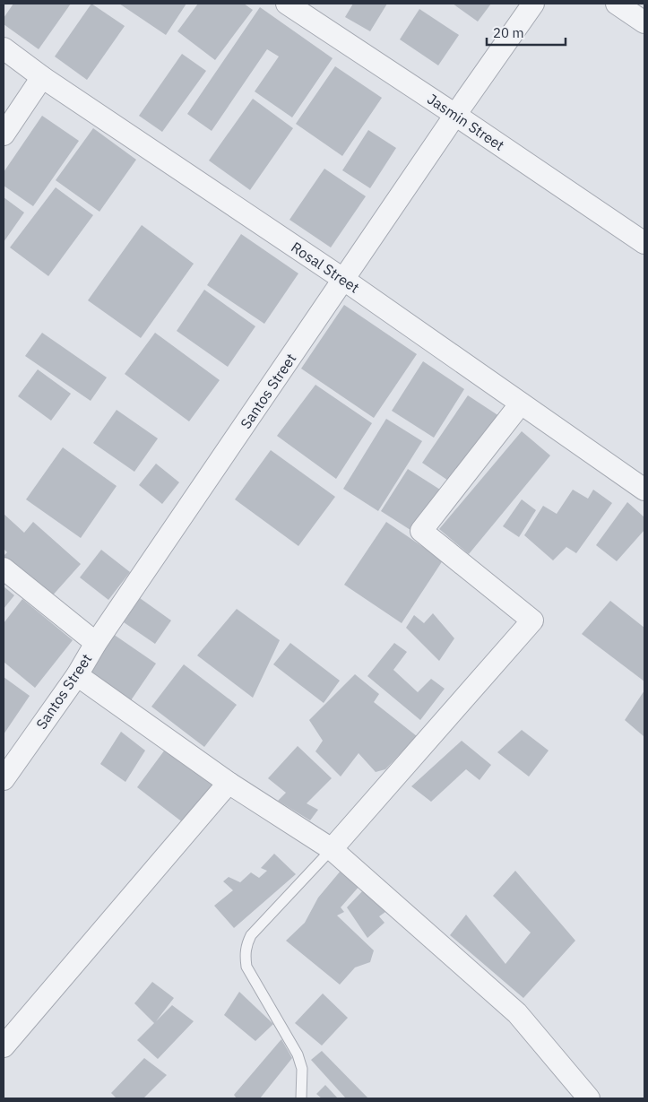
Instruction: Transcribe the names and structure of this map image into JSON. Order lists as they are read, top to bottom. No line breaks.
{"streets":{"street":["Jasmin Street","Rosal Street","Santos Street"]},"crossings":[["Jasmin Street","Santos Street"],["Rosal Street","Santos Street"]],"scale_bar":"20 m"}
